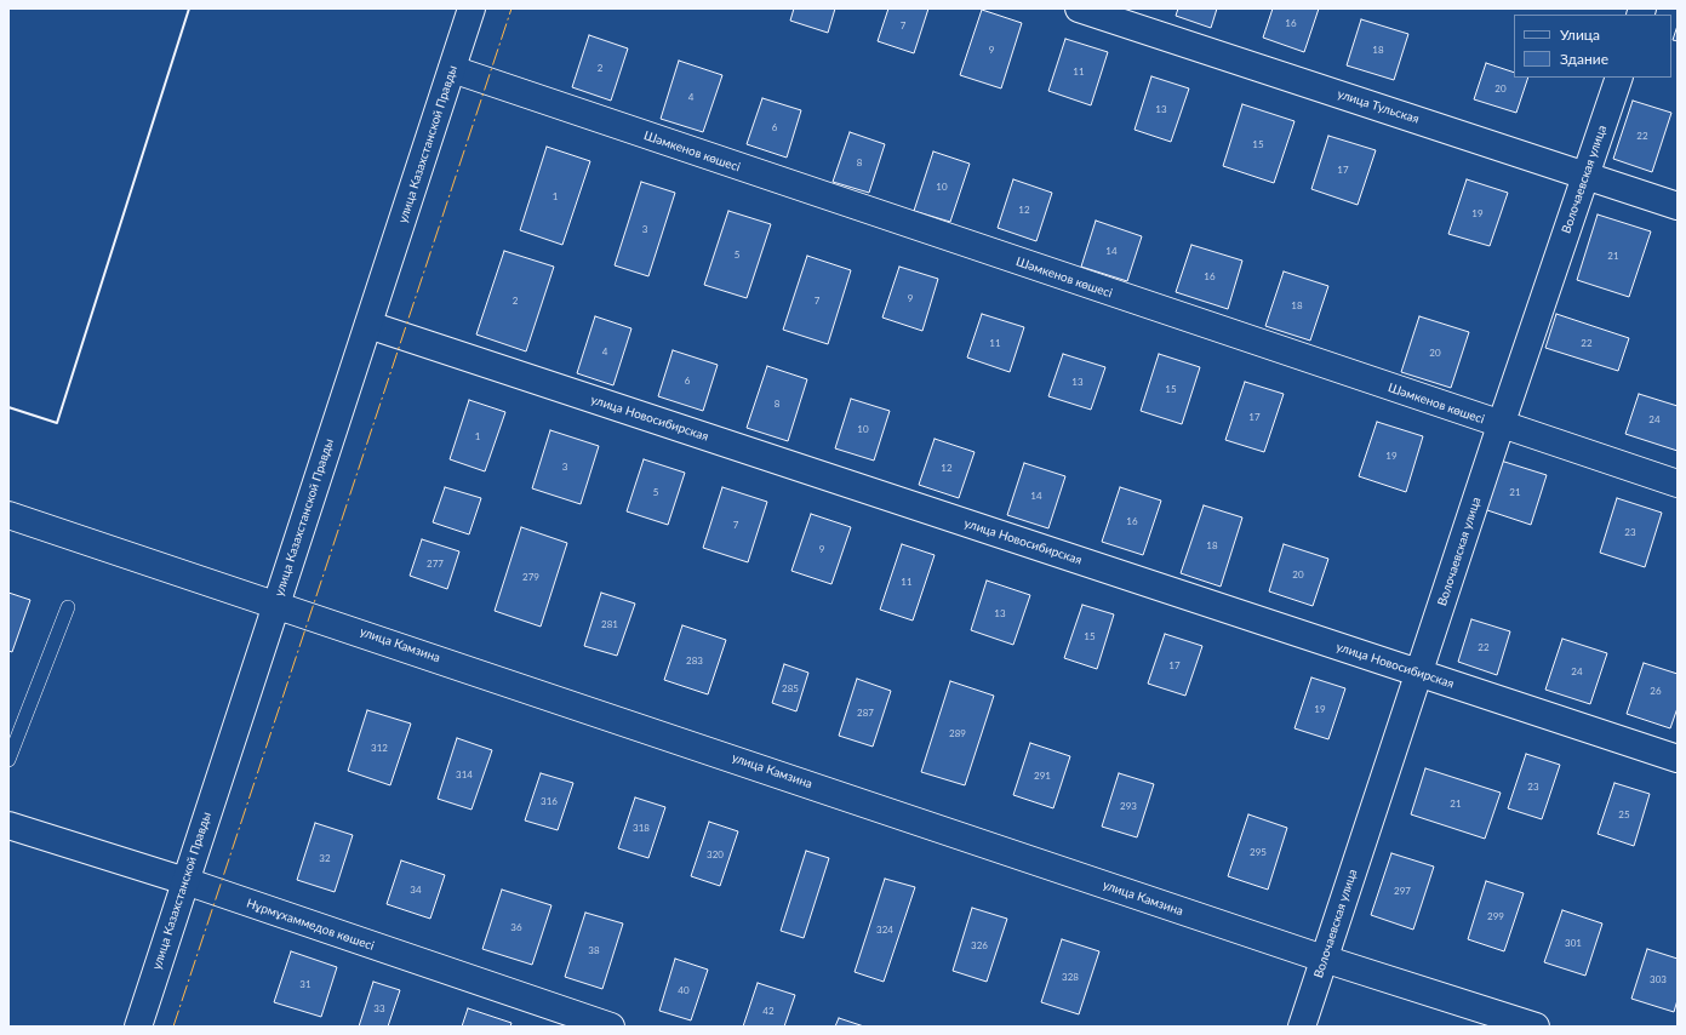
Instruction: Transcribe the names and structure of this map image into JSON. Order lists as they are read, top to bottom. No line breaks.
{"streets":{"street":["улица Тульская","улица Казахстанской Правды","Шәмкенов көшесі","Волочаевская улица","улица Новосибирская","улица Камзина","Нұрмұхаммедов көшесі"]},"crossings":[["улица Тульская","Волочаевская улица"],["улица Казахстанской Правды","Шәмкенов көшесі"],["улица Казахстанской Правды","улица Новосибирская"],["улица Казахстанской Правды","улица Камзина"],["улица Казахстанской Правды","Нұрмұхаммедов көшесі"],["Шәмкенов көшесі","Волочаевская улица"],["Волочаевская улица","улица Новосибирская"],["Волочаевская улица","улица Камзина"]],"house_numbers":["16","7","9","18","2","11","20","4","13","6","22","15","8","17","10","1","12","19","3","14","5","21","16","9","2","7","18","11","22","4","20","6","13","15","8","17","24","10","1","19","3","12","5","21","14","16","7","23","18","9","277","20","279","11","13","281","15","22","283","17","24","285","26","19","287","289","312","314","291","23","316","21","293","25","318","295","320","32","34","297","299","36","324","301","326","38","328","303","31","40","33","42"],"legend":["Улица","Здание"]}
